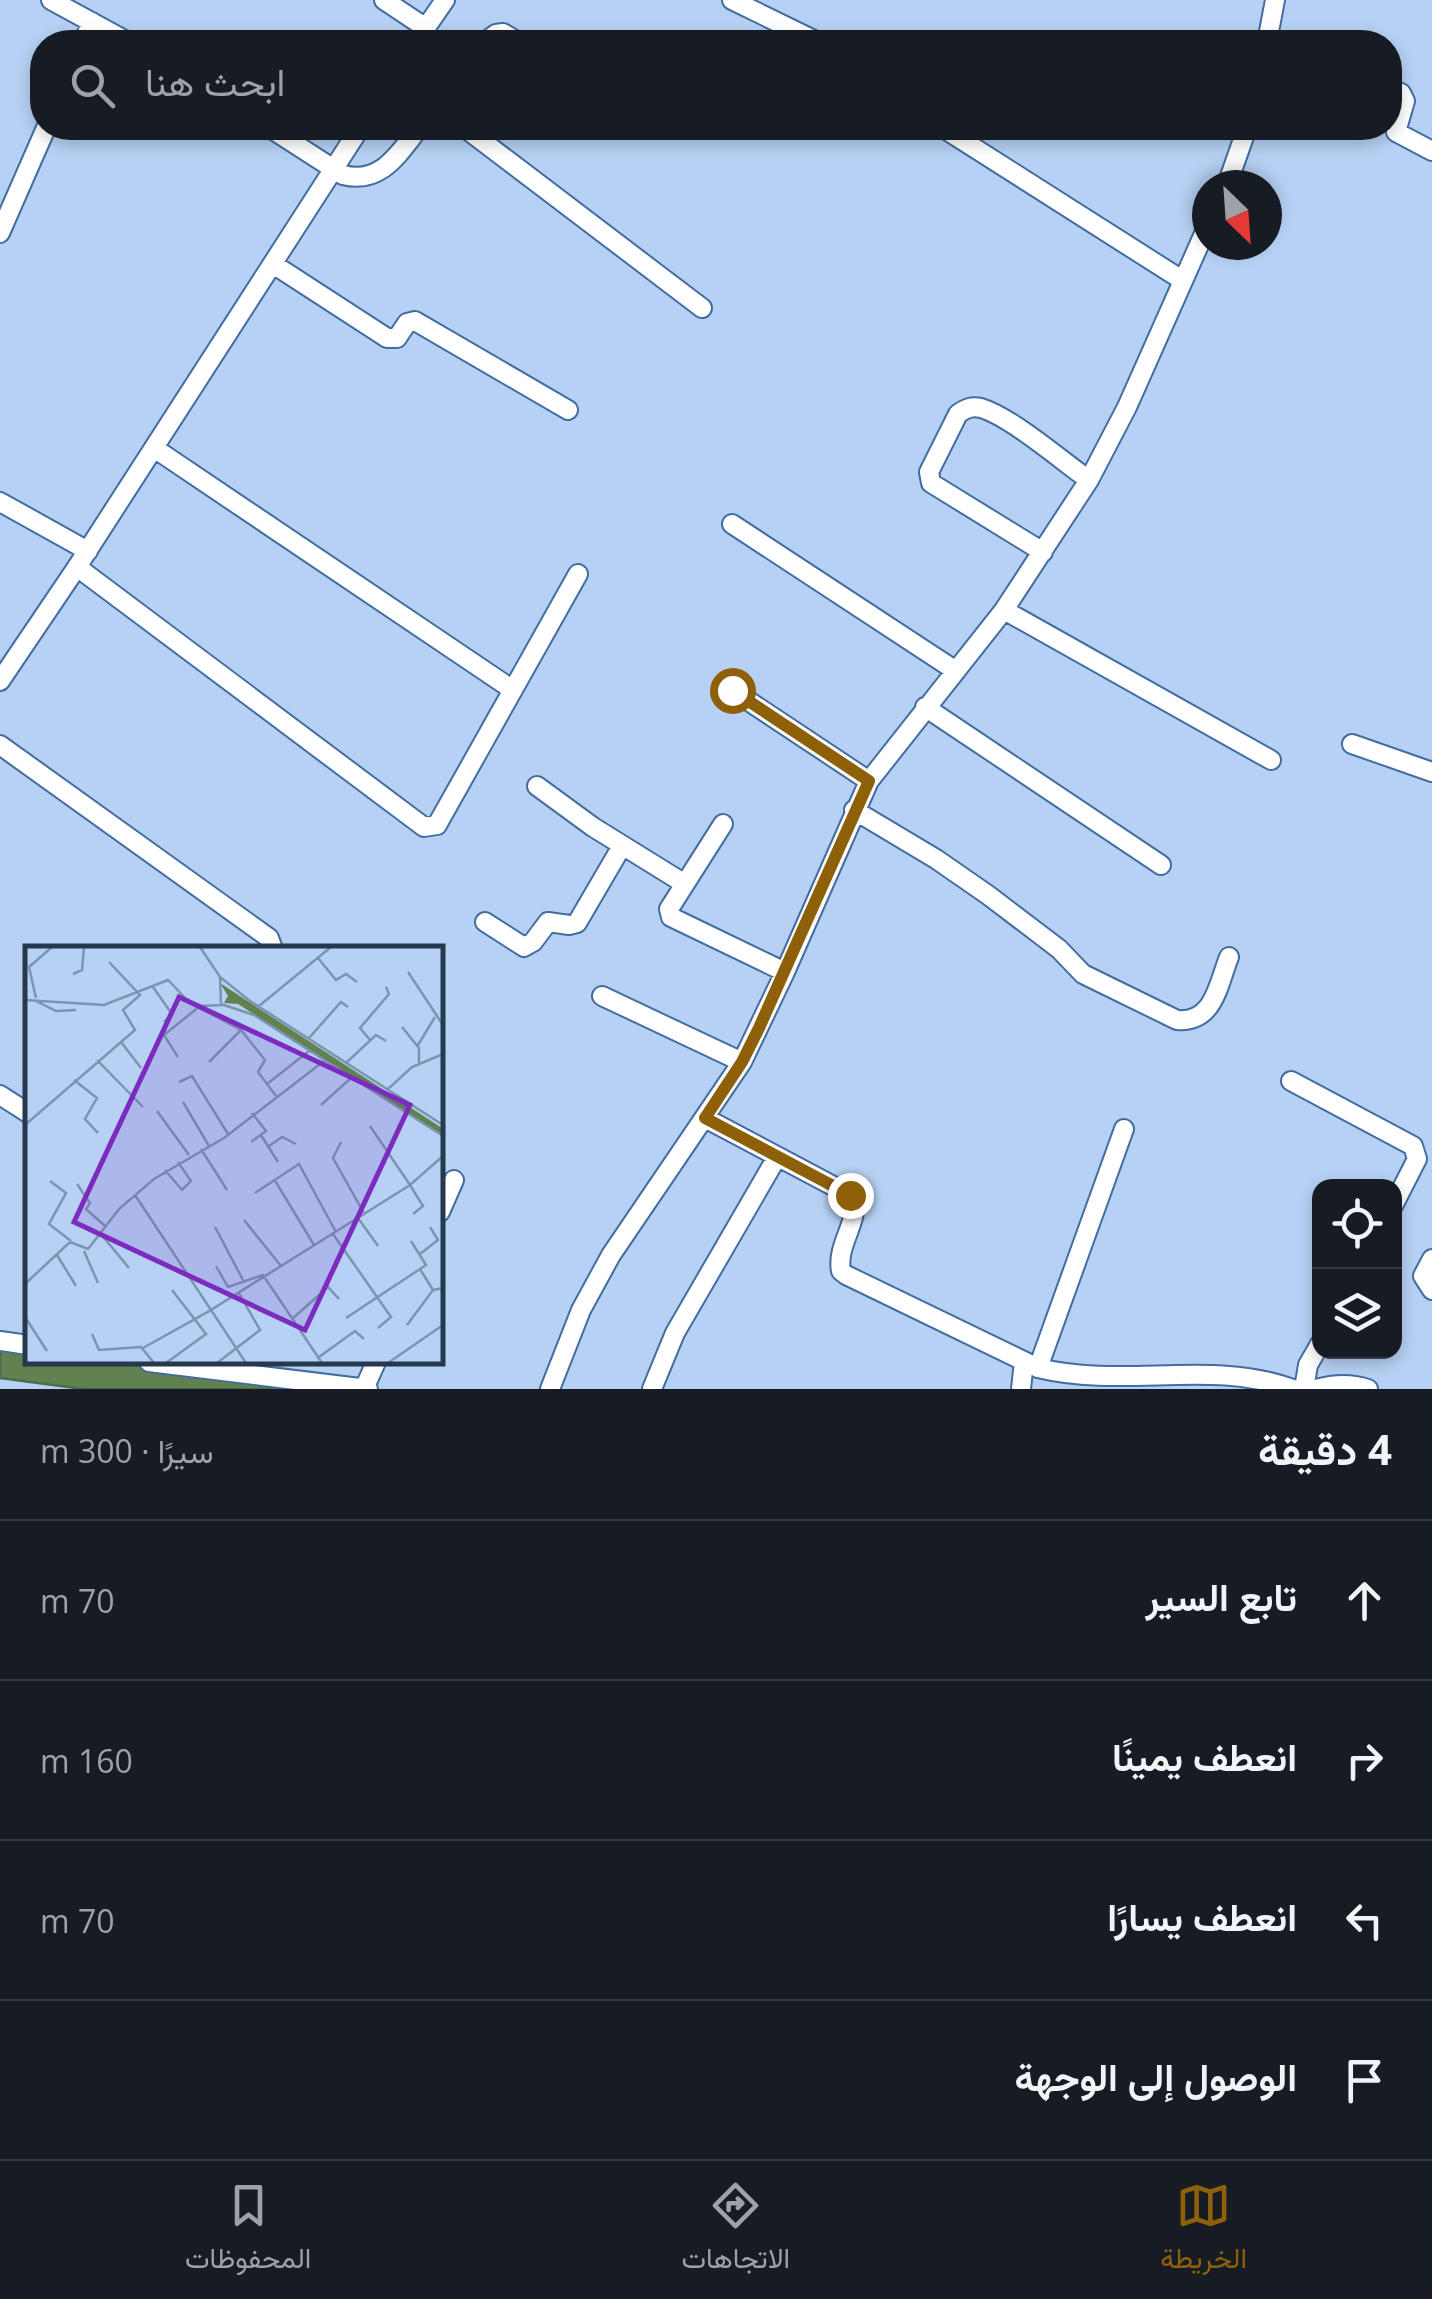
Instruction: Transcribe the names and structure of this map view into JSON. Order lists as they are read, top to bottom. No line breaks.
{"north":"bottom right","page":{"search":"ابحث هنا","heading":["4 دقيقة","سيرًا · 300 m"],"list":[["تابع السير","70 m"],["انعطف يمينًا","160 m"],["انعطف يسارًا","70 m"],"الوصول إلى الوجهة"],"nav":["الخريطة","الاتجاهات","المحفوظات"]}}
